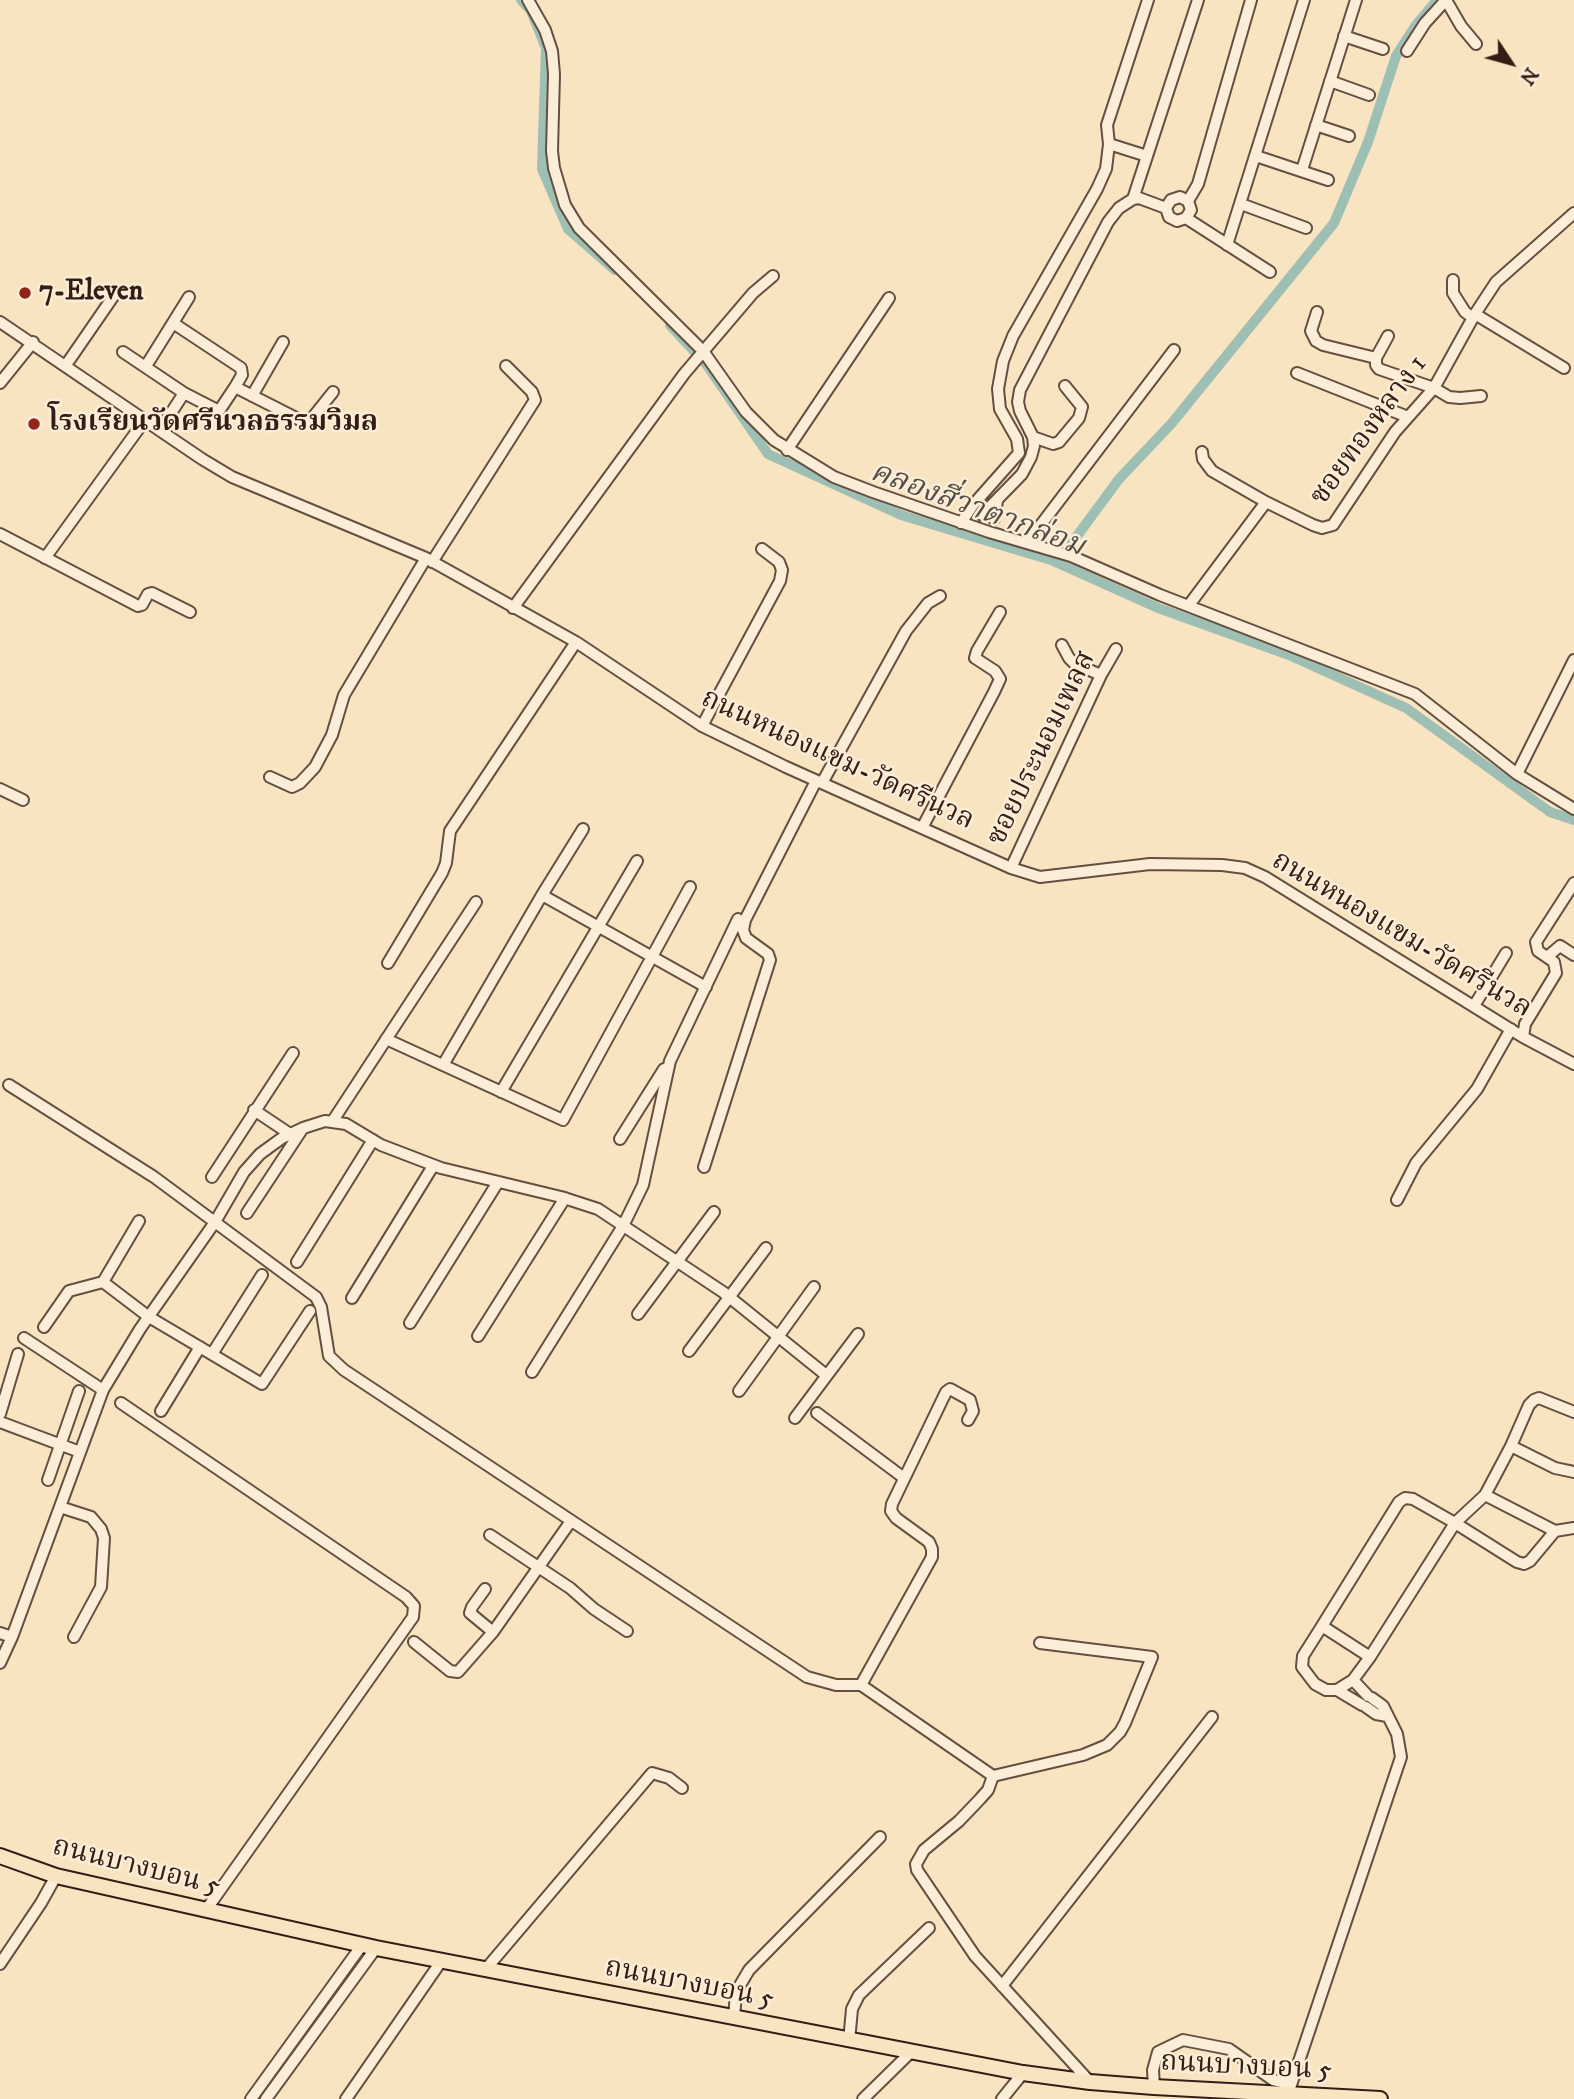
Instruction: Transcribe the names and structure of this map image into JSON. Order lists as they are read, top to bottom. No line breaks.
{"streets":{"main road":["ถนนบางบอน 5"],"street":["ซอยทองหลาง 1","ซอยประนอมเพลส","ถนนหนองแขม-วัดศรีนวล"]},"crossings":[["ซอยประนอมเพลส","ถนนหนองแขม-วัดศรีนวล"]],"water":["คลองสี่วาตากล่อม"],"places":["7-Eleven","โรงเรียนวัดศรีนวลธรรมวิมล"],"north":"bottom right"}
